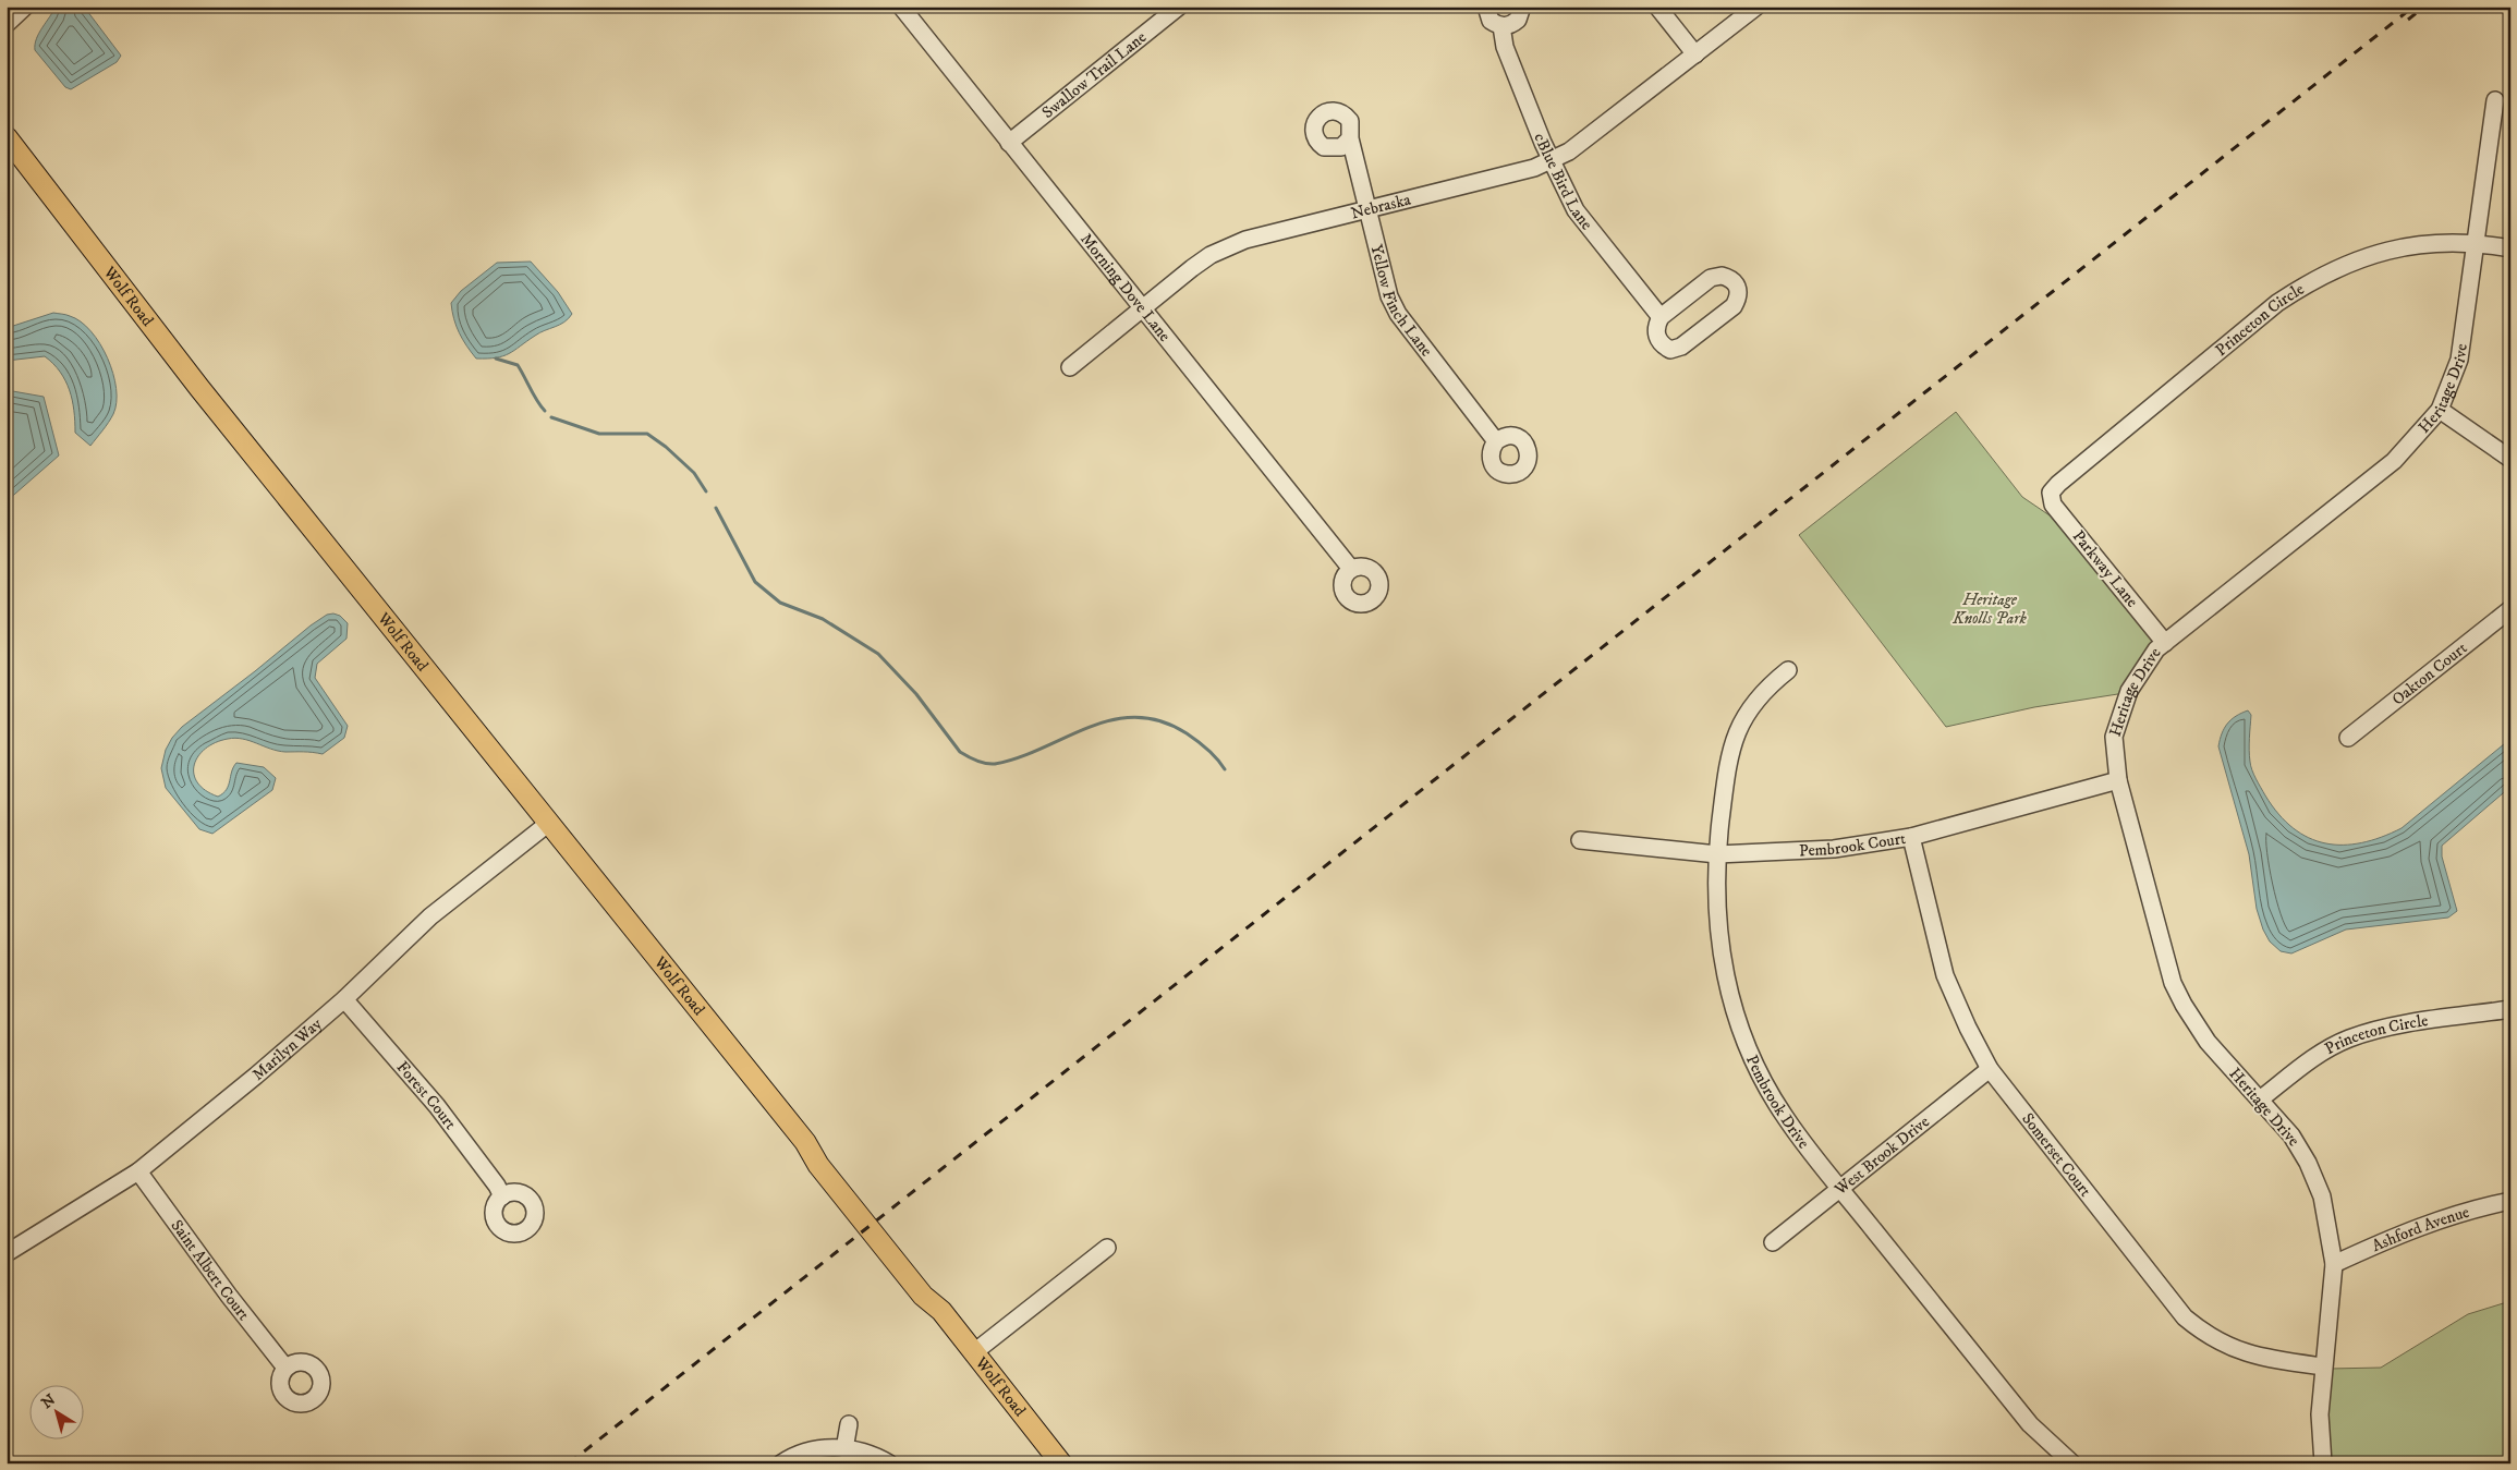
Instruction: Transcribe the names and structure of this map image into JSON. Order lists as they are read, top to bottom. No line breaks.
{"streets":{"main road":["Wolf Road"],"street":["Swallow Trail Lane","cBlue Bird Lane","Nebraska","Morning Dove Lane","Yellow Finch Lane","Princeton Circle","Heritage Drive","Parkway Lane","Oakton Court","Pembrook Court","Marilyn Way","Forest Court","Pembrook Drive","West Brook Drive","Somerset Court","Ashford Avenue","Saint Albert Court"]},"crossings":[["Swallow Trail Lane","Morning Dove Lane"],["cBlue Bird Lane","Nebraska"],["Nebraska","Morning Dove Lane"],["Nebraska","Yellow Finch Lane"],["Wolf Road","Marilyn Way"],["Princeton Circle","Heritage Drive"],["Princeton Circle","Parkway Lane"],["Heritage Drive","Parkway Lane"],["Heritage Drive","Pembrook Court"],["Heritage Drive","Somerset Court"],["Heritage Drive","Ashford Avenue"],["Pembrook Court","Pembrook Drive"],["Pembrook Court","Somerset Court"],["Marilyn Way","Forest Court"],["Marilyn Way","Saint Albert Court"],["Pembrook Drive","West Brook Drive"],["West Brook Drive","Somerset Court"]],"parks":["Heritage Knolls Park"],"north":"top left"}
